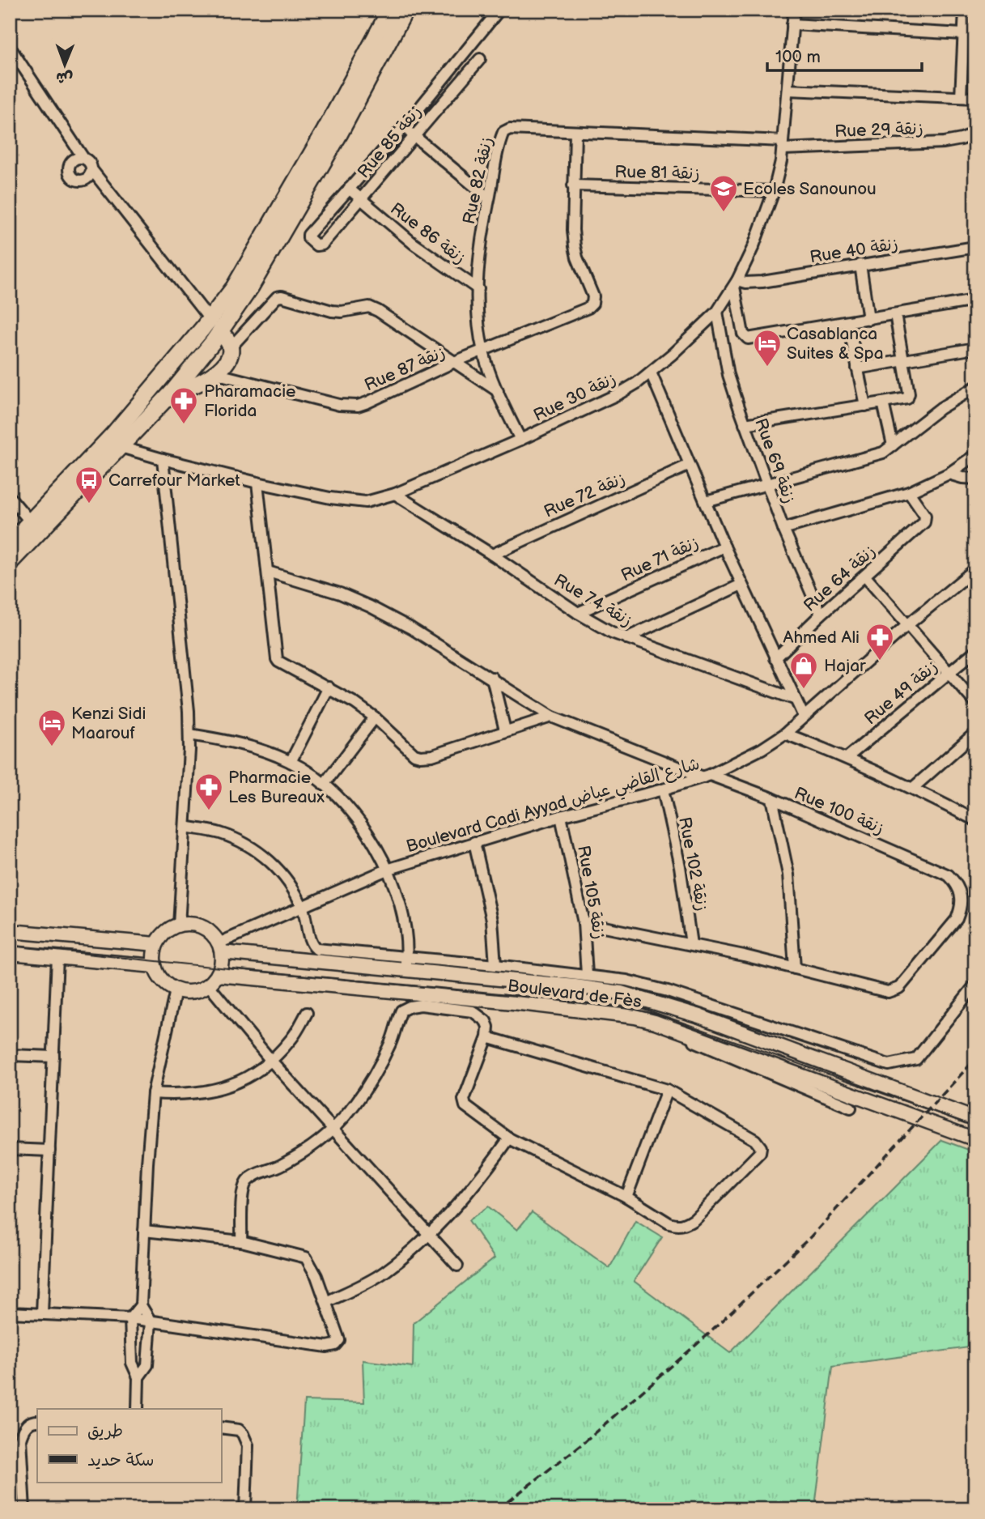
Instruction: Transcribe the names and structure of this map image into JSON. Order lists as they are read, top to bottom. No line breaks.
{"streets":{"street":["Rue 29 زنقة","Rue 85 زنقة","Rue 81 زنقة","Rue 82 زنقة","Rue 86 زنقة","Rue 40 زنقة","Rue 87 زنقة","Rue 30 زنقة","Rue 69 زنقة","Rue 72 زنقة","Rue 71 زنقة","Rue 64 زنقة","Rue 74 زنقة","Rue 49 زنقة","Boulevard Cadi Ayyad شارع القاضي عياض","Rue 100 زنقة","Rue 102 زنقة","Rue 105 زنقة","Boulevard de Fès"]},"crossings":[["Rue 29 زنقة","Rue 82 زنقة"],["Rue 29 زنقة","Rue 30 زنقة"],["Rue 85 زنقة","Rue 86 زنقة"],["Rue 81 زنقة","Rue 87 زنقة"],["Rue 81 زنقة","Rue 30 زنقة"],["Rue 82 زنقة","Rue 86 زنقة"],["Rue 82 زنقة","Rue 87 زنقة"],["Rue 82 زنقة","Rue 30 زنقة"],["Rue 40 زنقة","Rue 30 زنقة"],["Rue 30 زنقة","Rue 69 زنقة"],["Rue 30 زنقة","Rue 74 زنقة"],["Rue 69 زنقة","Rue 64 زنقة"],["Rue 72 زنقة","Rue 74 زنقة"],["Rue 71 زنقة","Rue 74 زنقة"],["Boulevard Cadi Ayyad شارع القاضي عياض","Rue 100 زنقة"],["Boulevard Cadi Ayyad شارع القاضي عياض","Rue 102 زنقة"],["Boulevard Cadi Ayyad شارع القاضي عياض","Rue 105 زنقة"],["Boulevard Cadi Ayyad شارع القاضي عياض","Boulevard de Fès"]],"places":{"school or university":["Ecoles Sanounou"],"hotel":["Casablanca Suites & Spa","Kenzi Sidi Maarouf"],"pharmacy":["Pharamacie Florida","Ahmed Ali","Pharmacie Les Bureaux"],"bus stop":["Carrefour Market"],"shop":["Hajar"]},"legend":["طريق","سكة حديد"],"scale_bar":"100 m","north":"bottom"}
